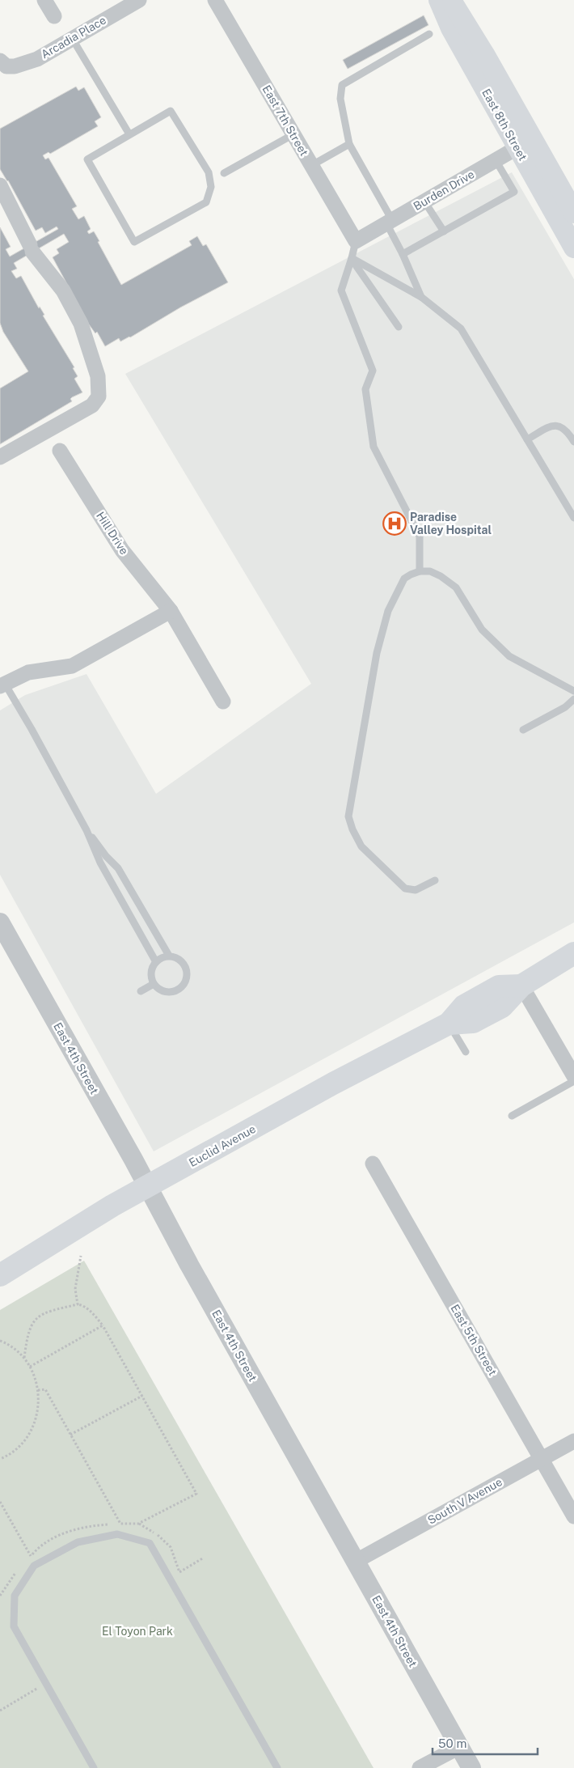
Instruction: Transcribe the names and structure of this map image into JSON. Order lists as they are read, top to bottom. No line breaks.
{"streets":{"main road":["East 8th Street","Euclid Avenue"],"street":["Arcadia Place","East 7th Street","Burden Drive","Hill Drive","East 4th Street","East 5th Street","South V Avenue"]},"crossings":[["East 7th Street","Burden Drive"],["East 8th Street","Burden Drive"],["East 4th Street","Euclid Avenue"],["East 4th Street","South V Avenue"],["East 5th Street","South V Avenue"]],"parks":["El Toyon Park"],"places":{"hospital":["Paradise Valley Hospital"]},"scale_bar":"50 m"}
